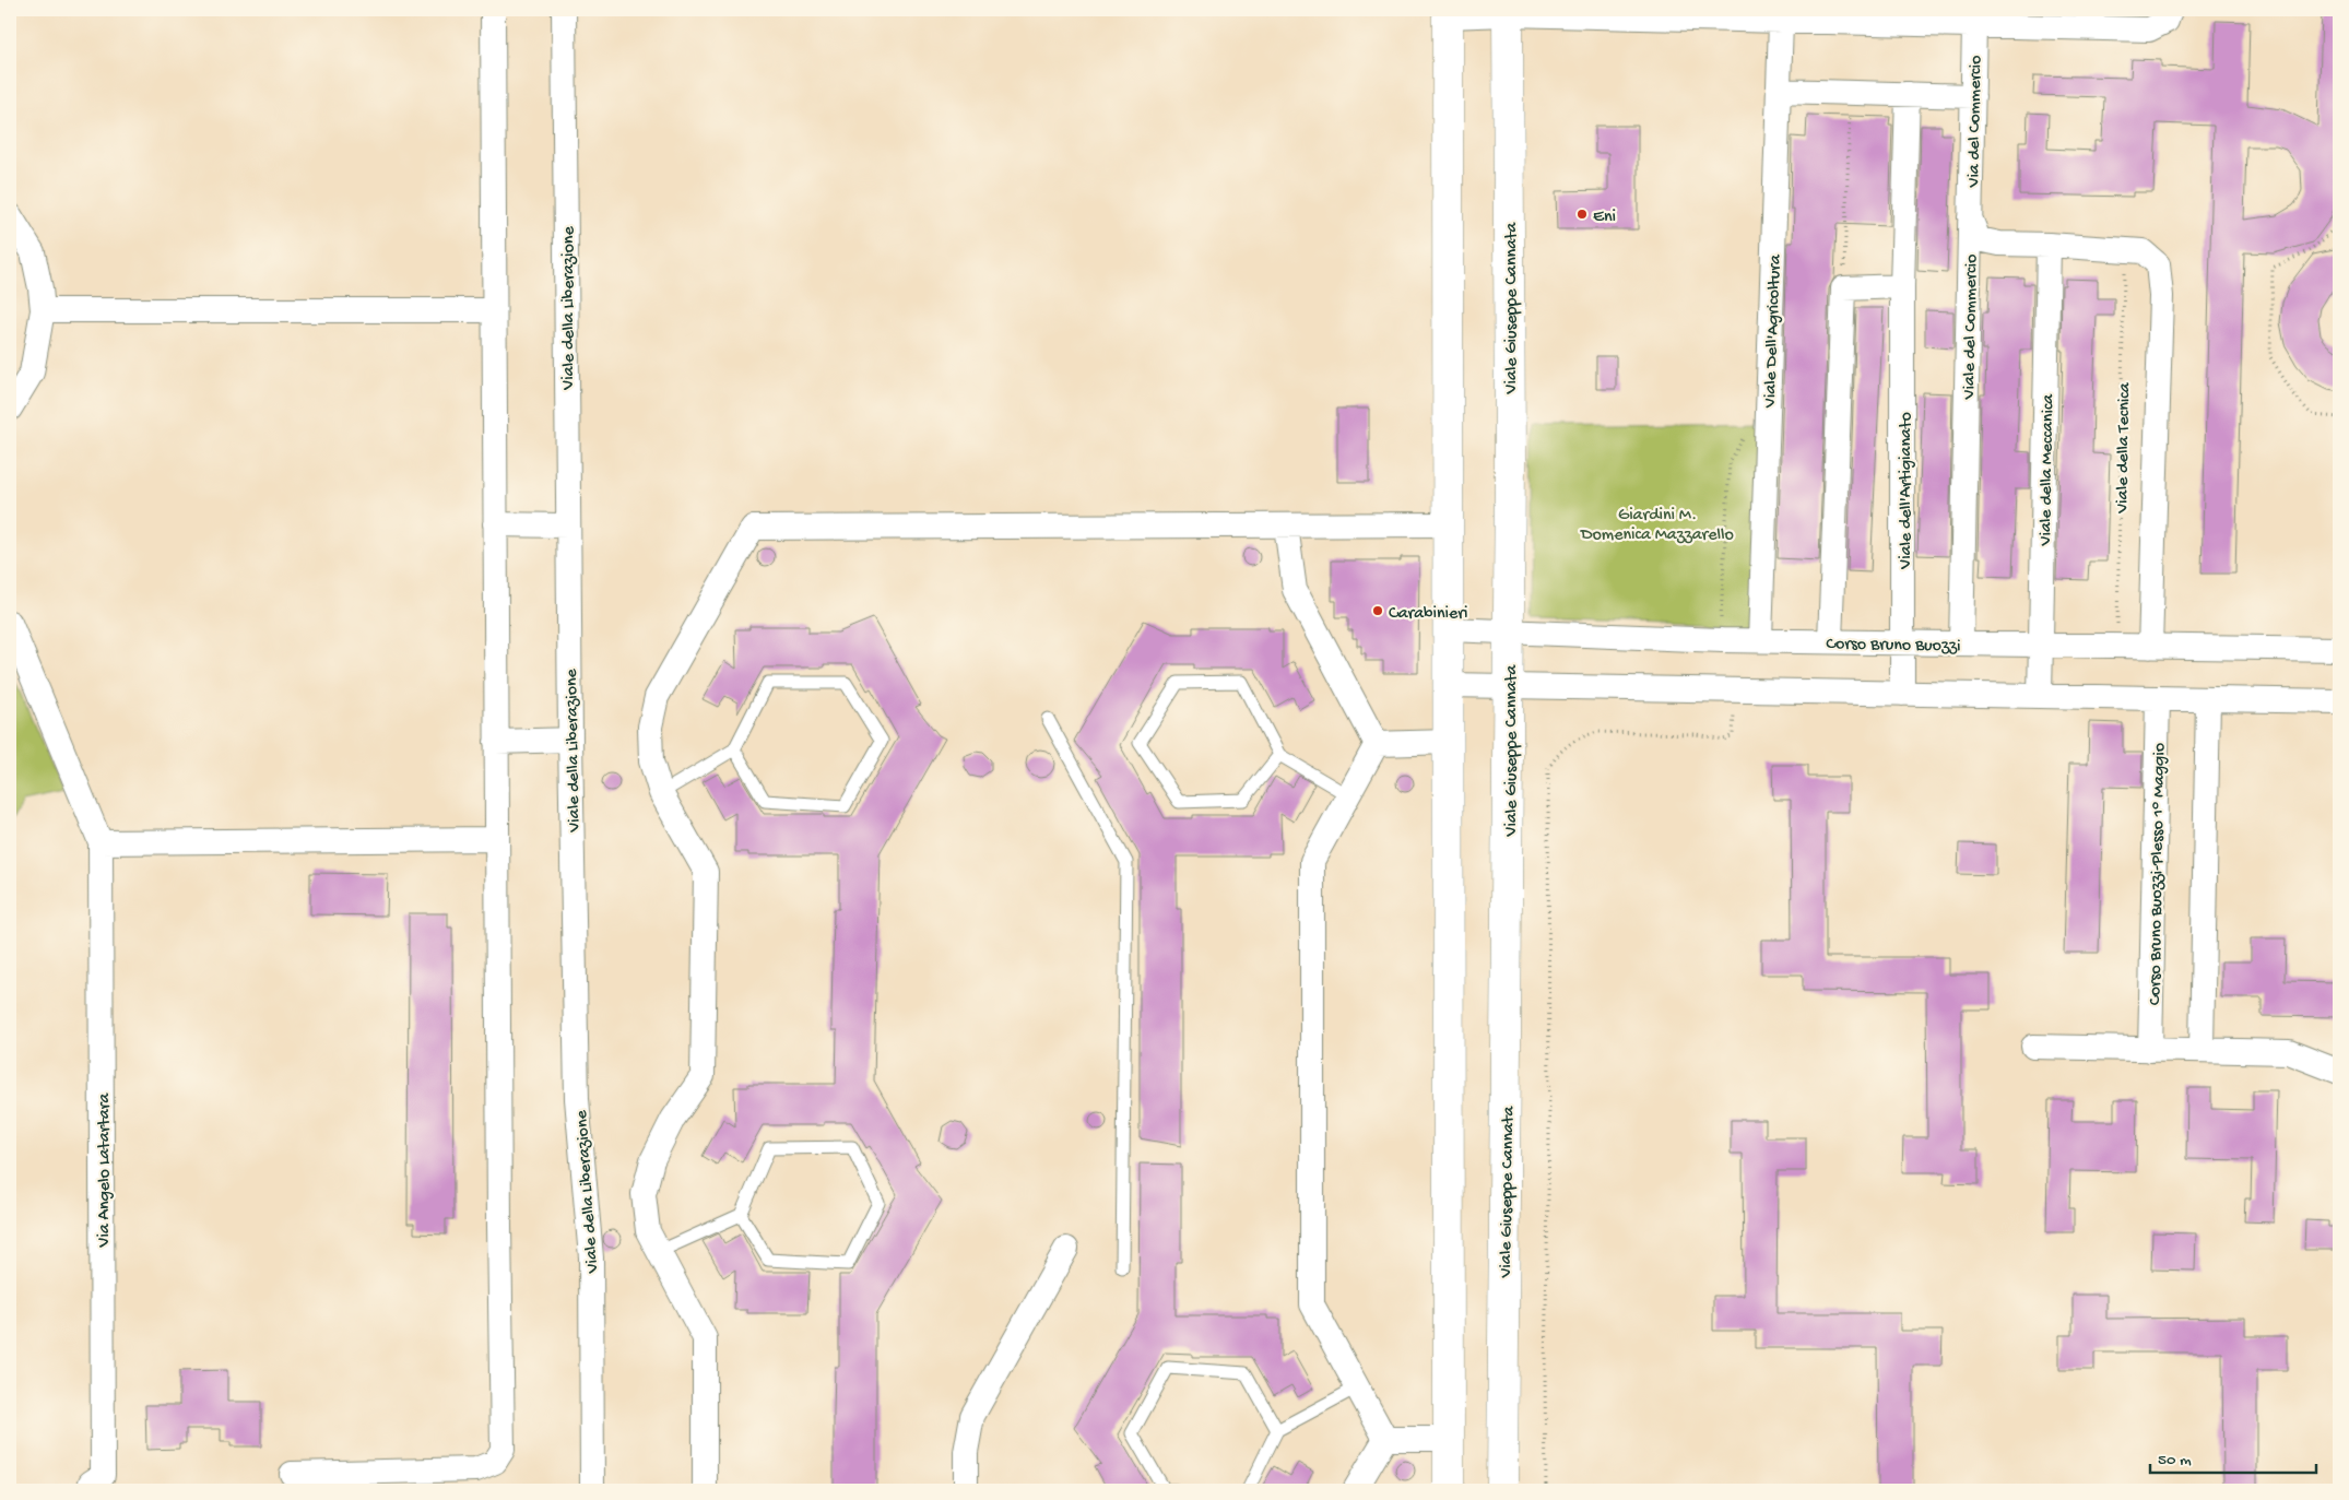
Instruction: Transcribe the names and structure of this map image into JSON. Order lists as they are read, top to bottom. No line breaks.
{"streets":{"street":["Via del Commercio","Viale della Liberazione","Viale Giuseppe Cannata","Viale del Commercio","Viale Dell'Agricoltura","Viale della Tecnica","Viale della Meccanica","Viale dell'Artigianato","Corso Bruno Buozzi","Corso Bruno Buozzi-Plesso 1° Maggio","Via Angelo Latartara"]},"crossings":[["Via del Commercio","Viale del Commercio"],["Viale Giuseppe Cannata","Corso Bruno Buozzi"],["Viale del Commercio","Viale della Tecnica"],["Viale del Commercio","Viale della Meccanica"],["Viale del Commercio","Corso Bruno Buozzi"],["Viale Dell'Agricoltura","Corso Bruno Buozzi"],["Viale della Tecnica","Corso Bruno Buozzi"],["Viale della Meccanica","Corso Bruno Buozzi"],["Viale dell'Artigianato","Corso Bruno Buozzi"]],"parks":["Giardini M. Domenica Mazzarello"],"places":["Eni","Carabinieri"],"scale_bar":"50 m"}
